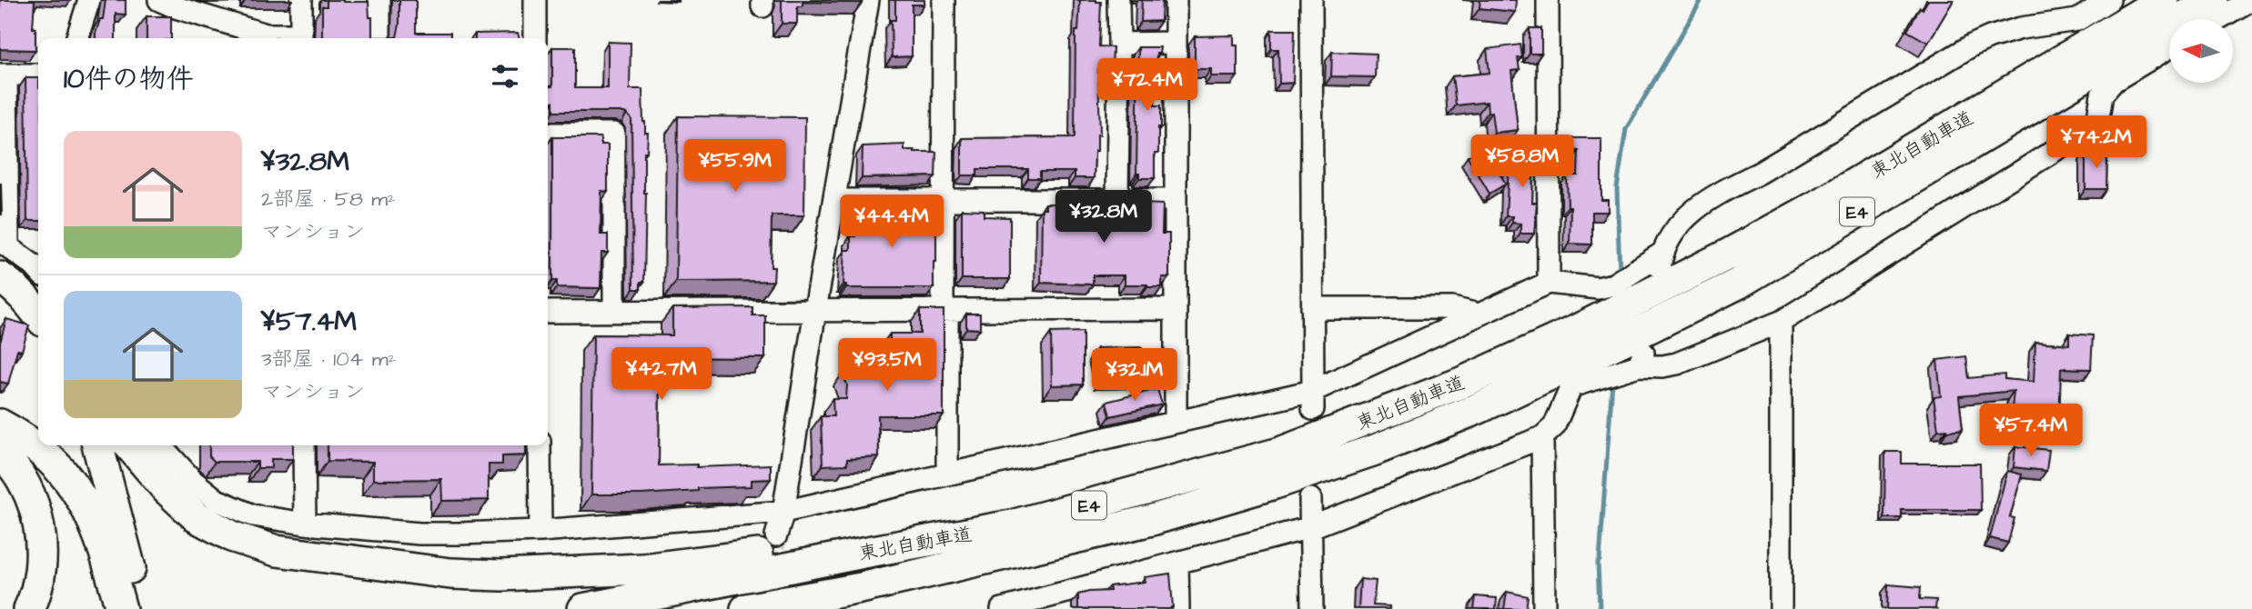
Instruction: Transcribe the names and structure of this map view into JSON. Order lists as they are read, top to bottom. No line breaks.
{"streets":{"highway":["東北自動車道","E4"]},"north":"left","page":{"heading":"10件の物件","price":["¥72.4M","¥74.2M","¥58.8M","¥55.9M","¥32.8M","¥44.4M","¥93.5M","¥42.7M","¥32.1M","¥57.4M"],"list":[{"name":"¥32.8M","note":"2部屋 · 58 m² · マンション"},{"name":"¥57.4M","note":"3部屋 · 104 m² · マンション"}]}}
